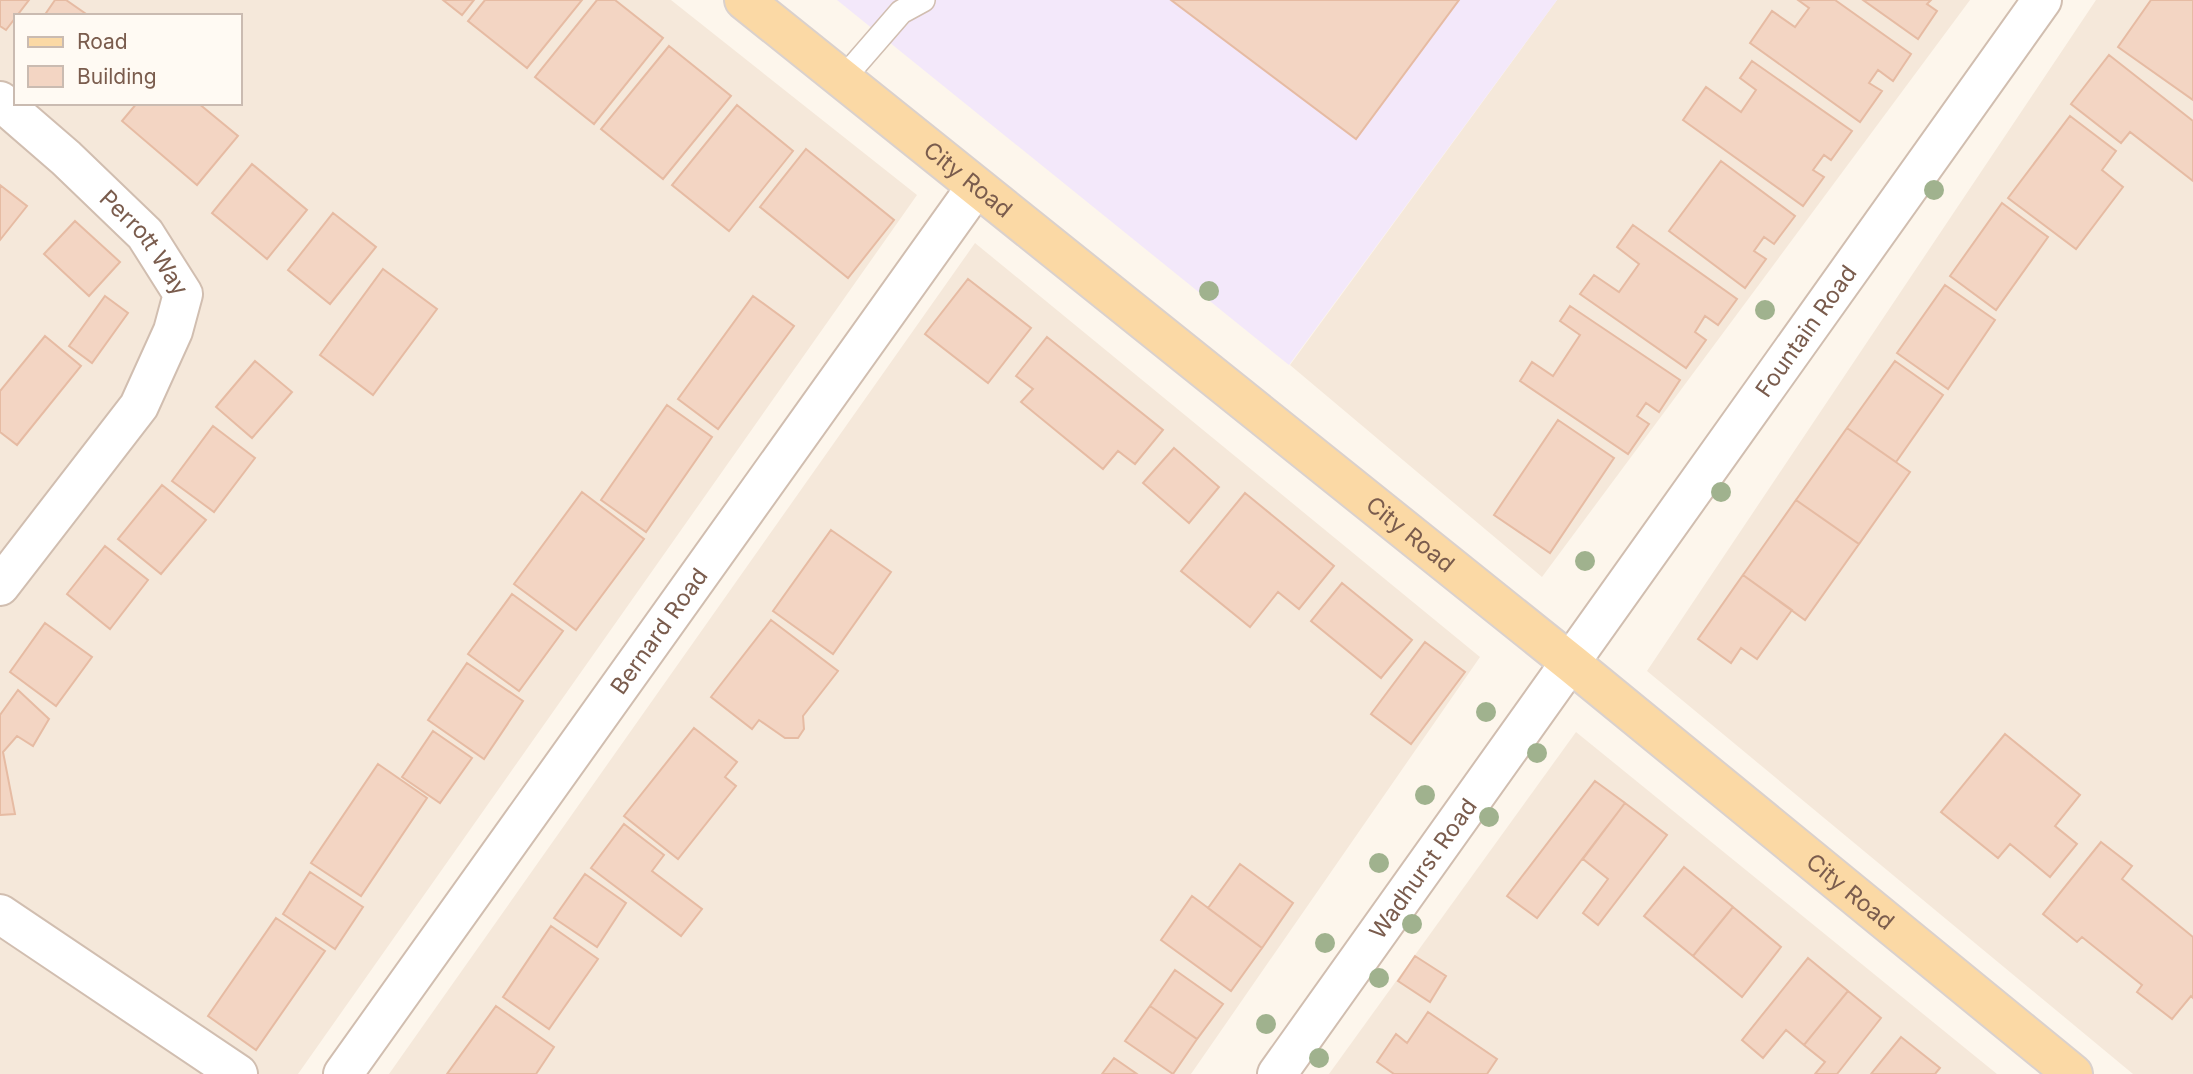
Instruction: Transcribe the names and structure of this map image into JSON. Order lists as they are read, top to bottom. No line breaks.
{"streets":{"main road":["City Road"],"street":["Perrott Way","Fountain Road","Bernard Road","Wadhurst Road"]},"crossings":[["City Road","Fountain Road"],["City Road","Bernard Road"],["City Road","Wadhurst Road"],["Fountain Road","Wadhurst Road"]],"legend":["Road","Building"]}
